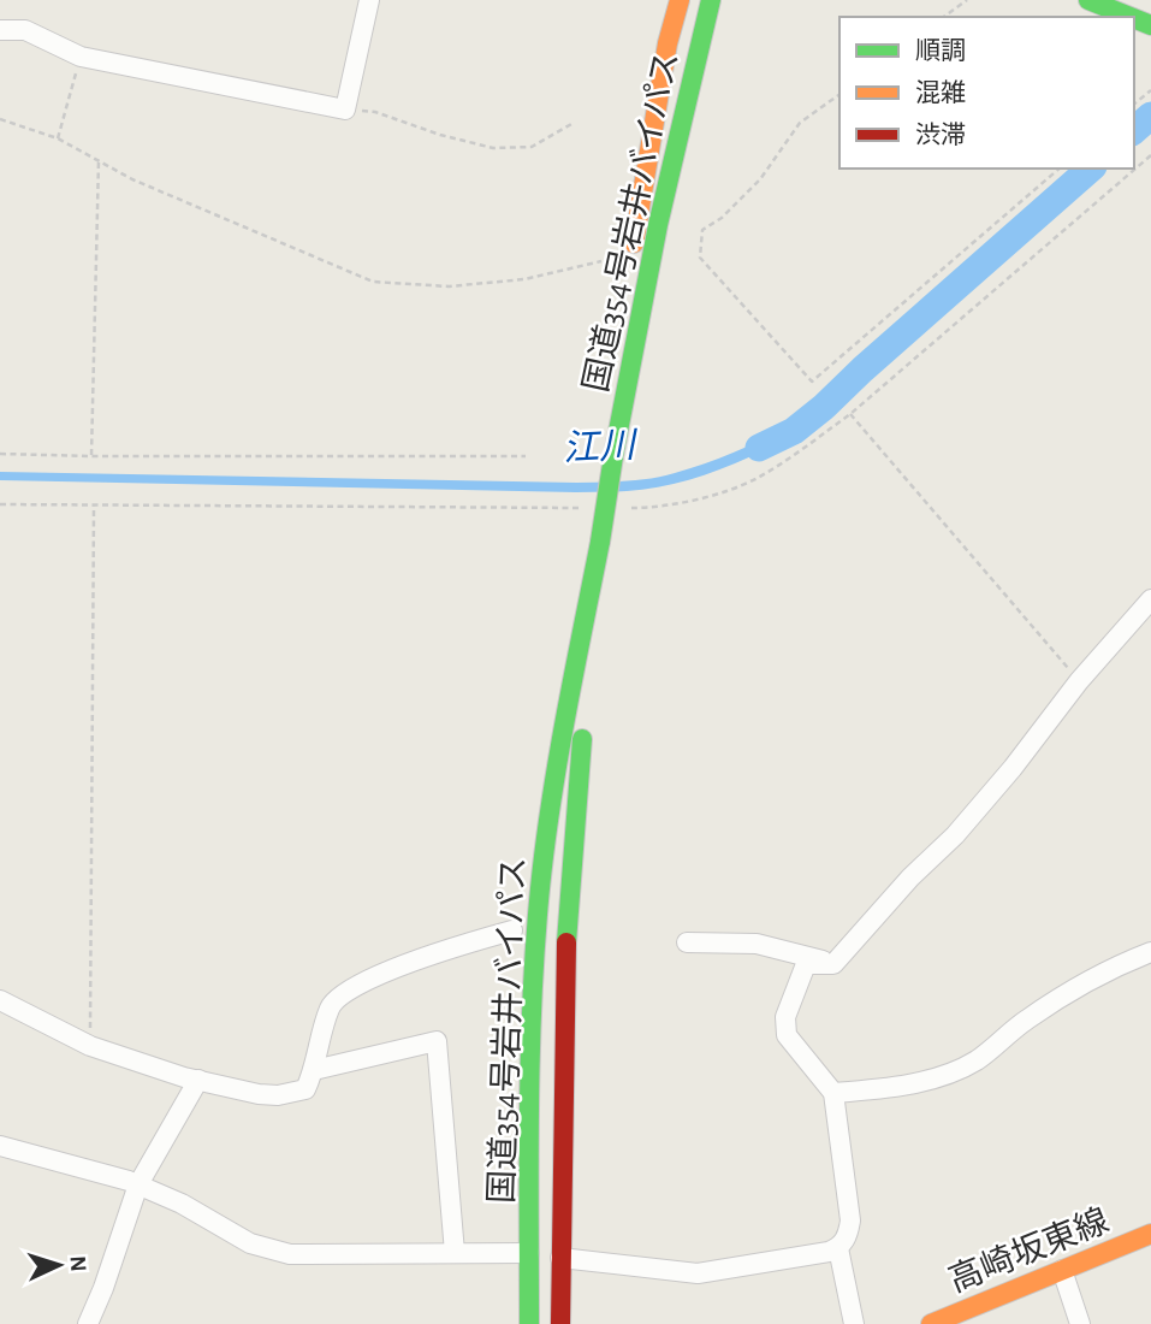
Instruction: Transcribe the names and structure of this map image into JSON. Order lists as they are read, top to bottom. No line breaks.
{"streets":{"main road":["国道354号岩井バイパス","高崎坂東線"]},"water":["江川"],"legend":["順調","混雑","渋滞"],"north":"right"}
